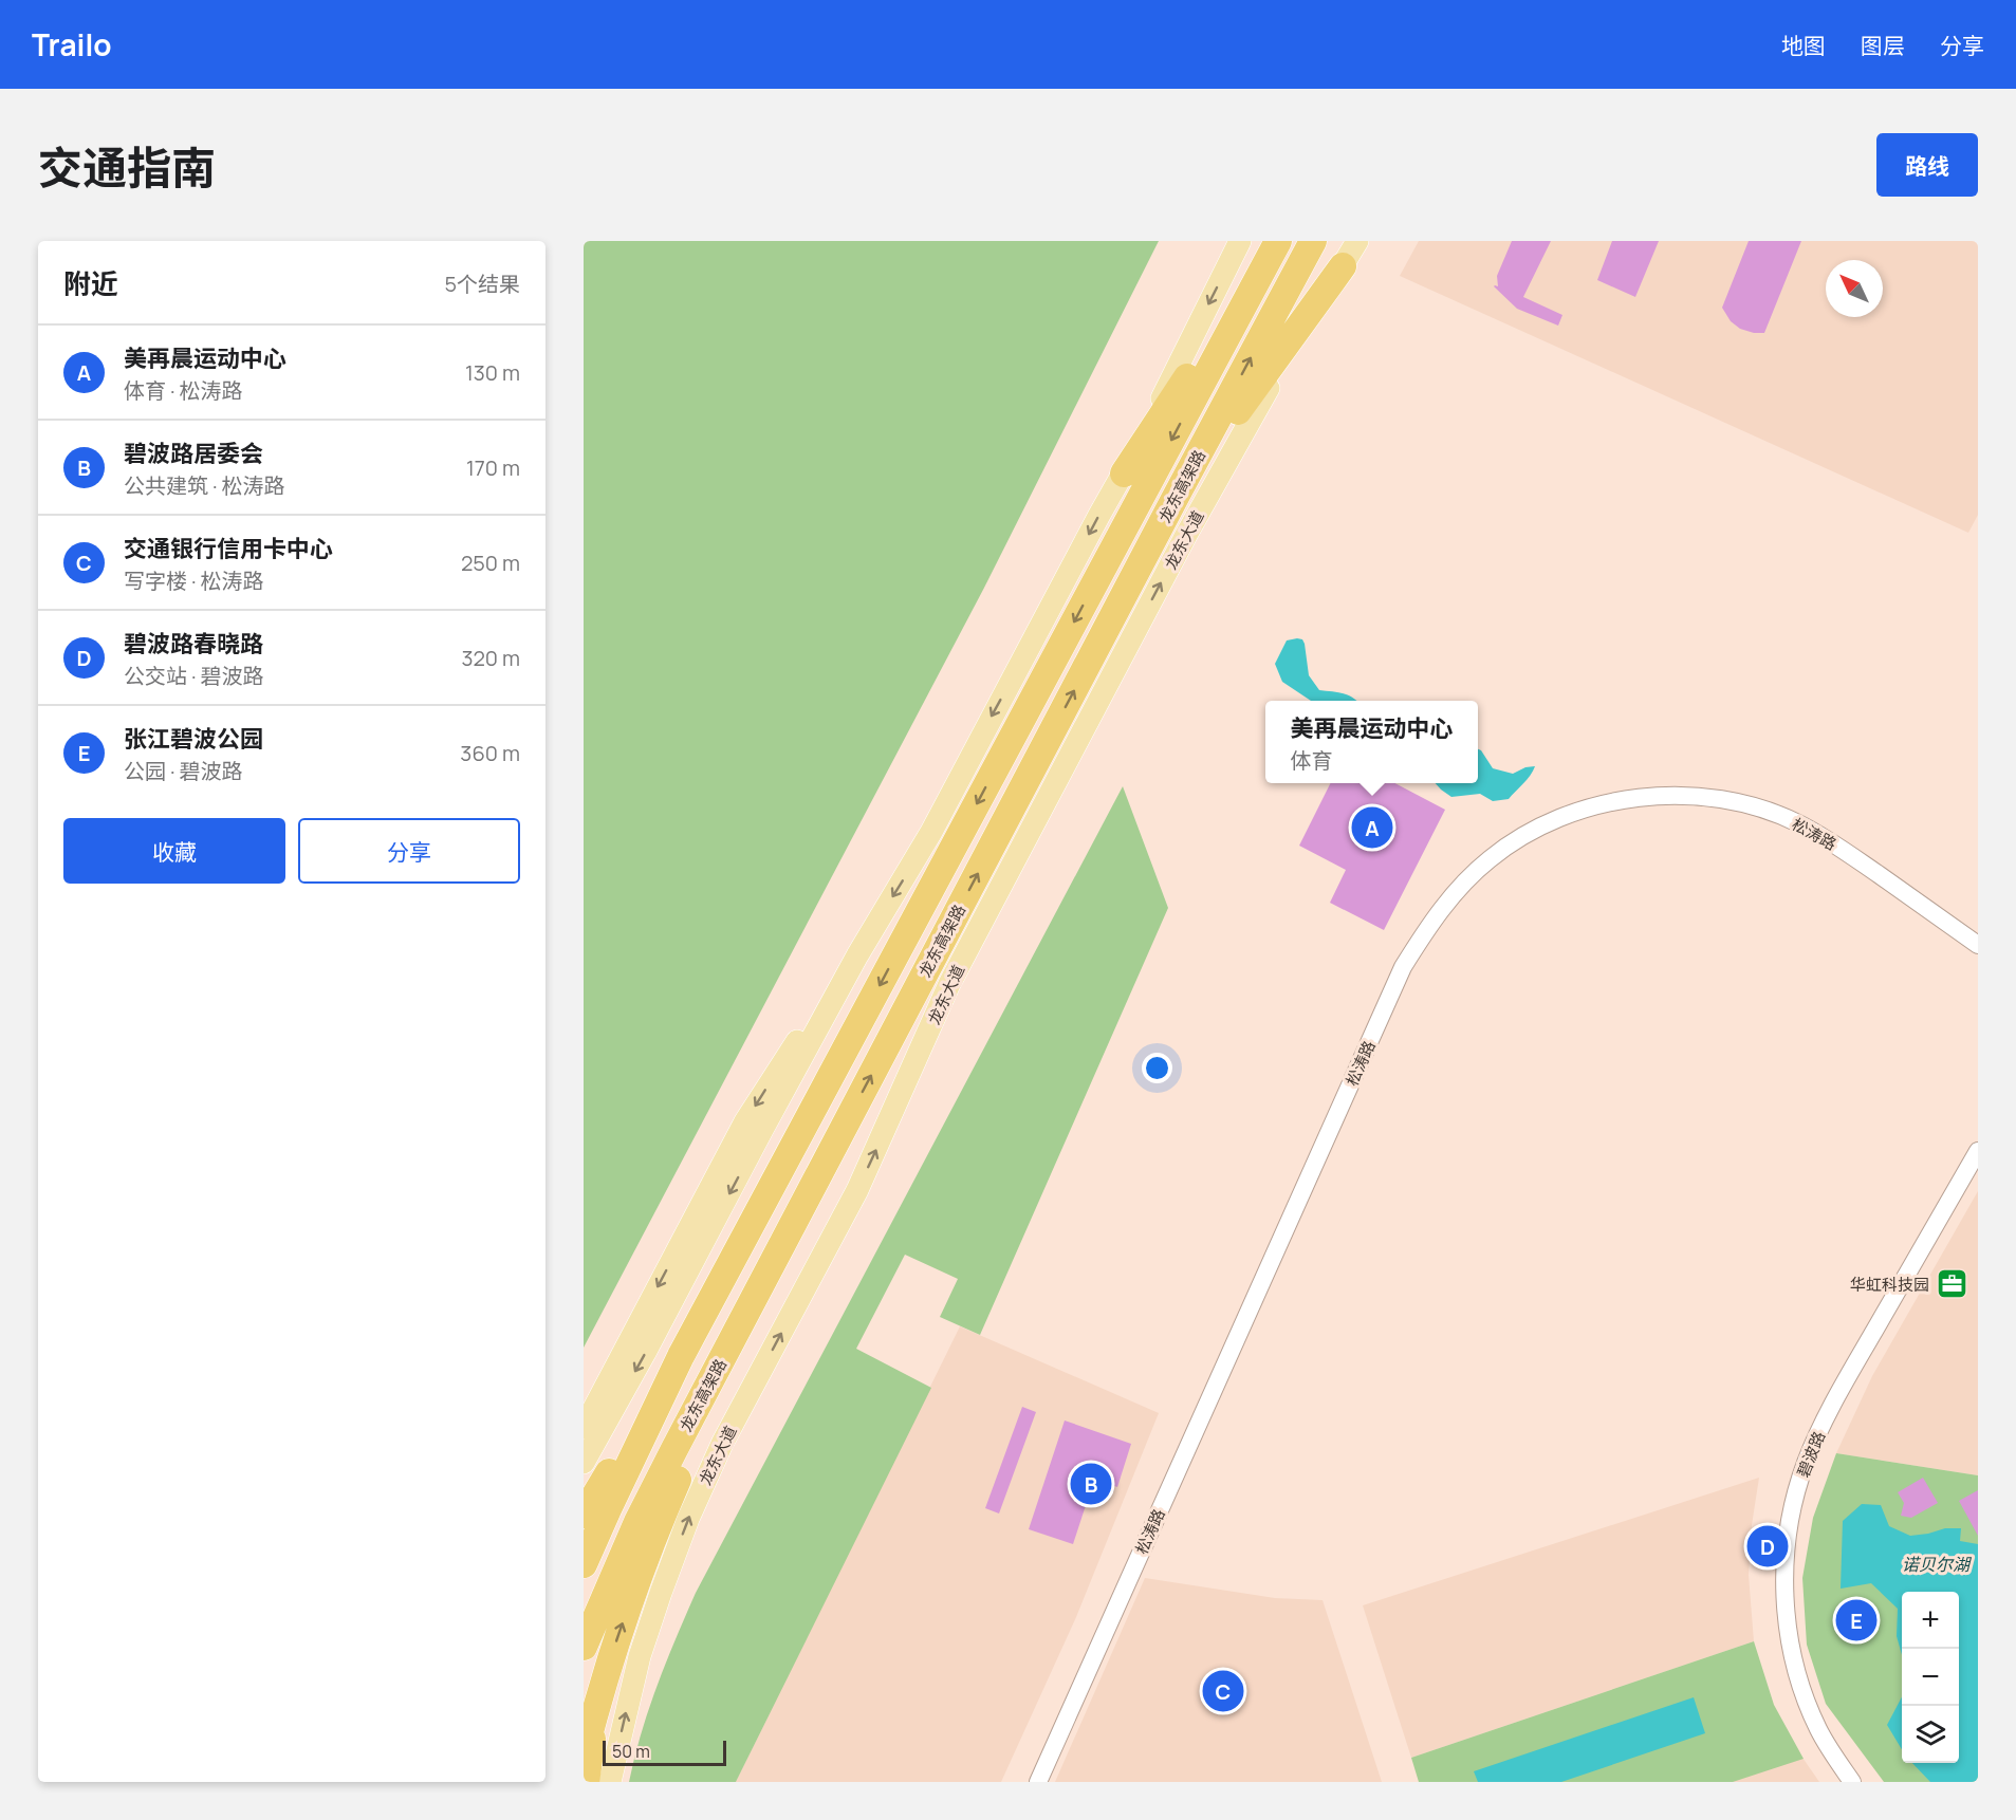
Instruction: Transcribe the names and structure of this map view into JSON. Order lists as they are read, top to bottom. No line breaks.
{"streets":{"highway":["龙东高架路"],"main road":["龙东大道"],"street":["松涛路","碧波路"]},"water":["诺贝尔湖"],"places":{"office":["华虹科技园"]},"scale_bar":"50 m","north":"top left","page":{"header":"Trailo","nav":["地图","图层","分享"],"title":"交通指南","buttons":["路线",["收藏","分享"]],"heading":["附近","5个结果"],"list":[{"mark":"A","name":"美再晨运动中心","note":"体育 · 松涛路","value":"130 m"},{"mark":"B","name":"碧波路居委会","note":"公共建筑 · 松涛路","value":"170 m"},{"mark":"C","name":"交通银行信用卡中心","note":"写字楼 · 松涛路","value":"250 m"},{"mark":"D","name":"碧波路春晓路","note":"公交站 · 碧波路","value":"320 m"},{"mark":"E","name":"张江碧波公园","note":"公园 · 碧波路","value":"360 m"}],"popup":["美再晨运动中心","体育"],"pins":["A","B","D","E","C"],"map_buttons":["+","−"],"scale":"50 m"}}
